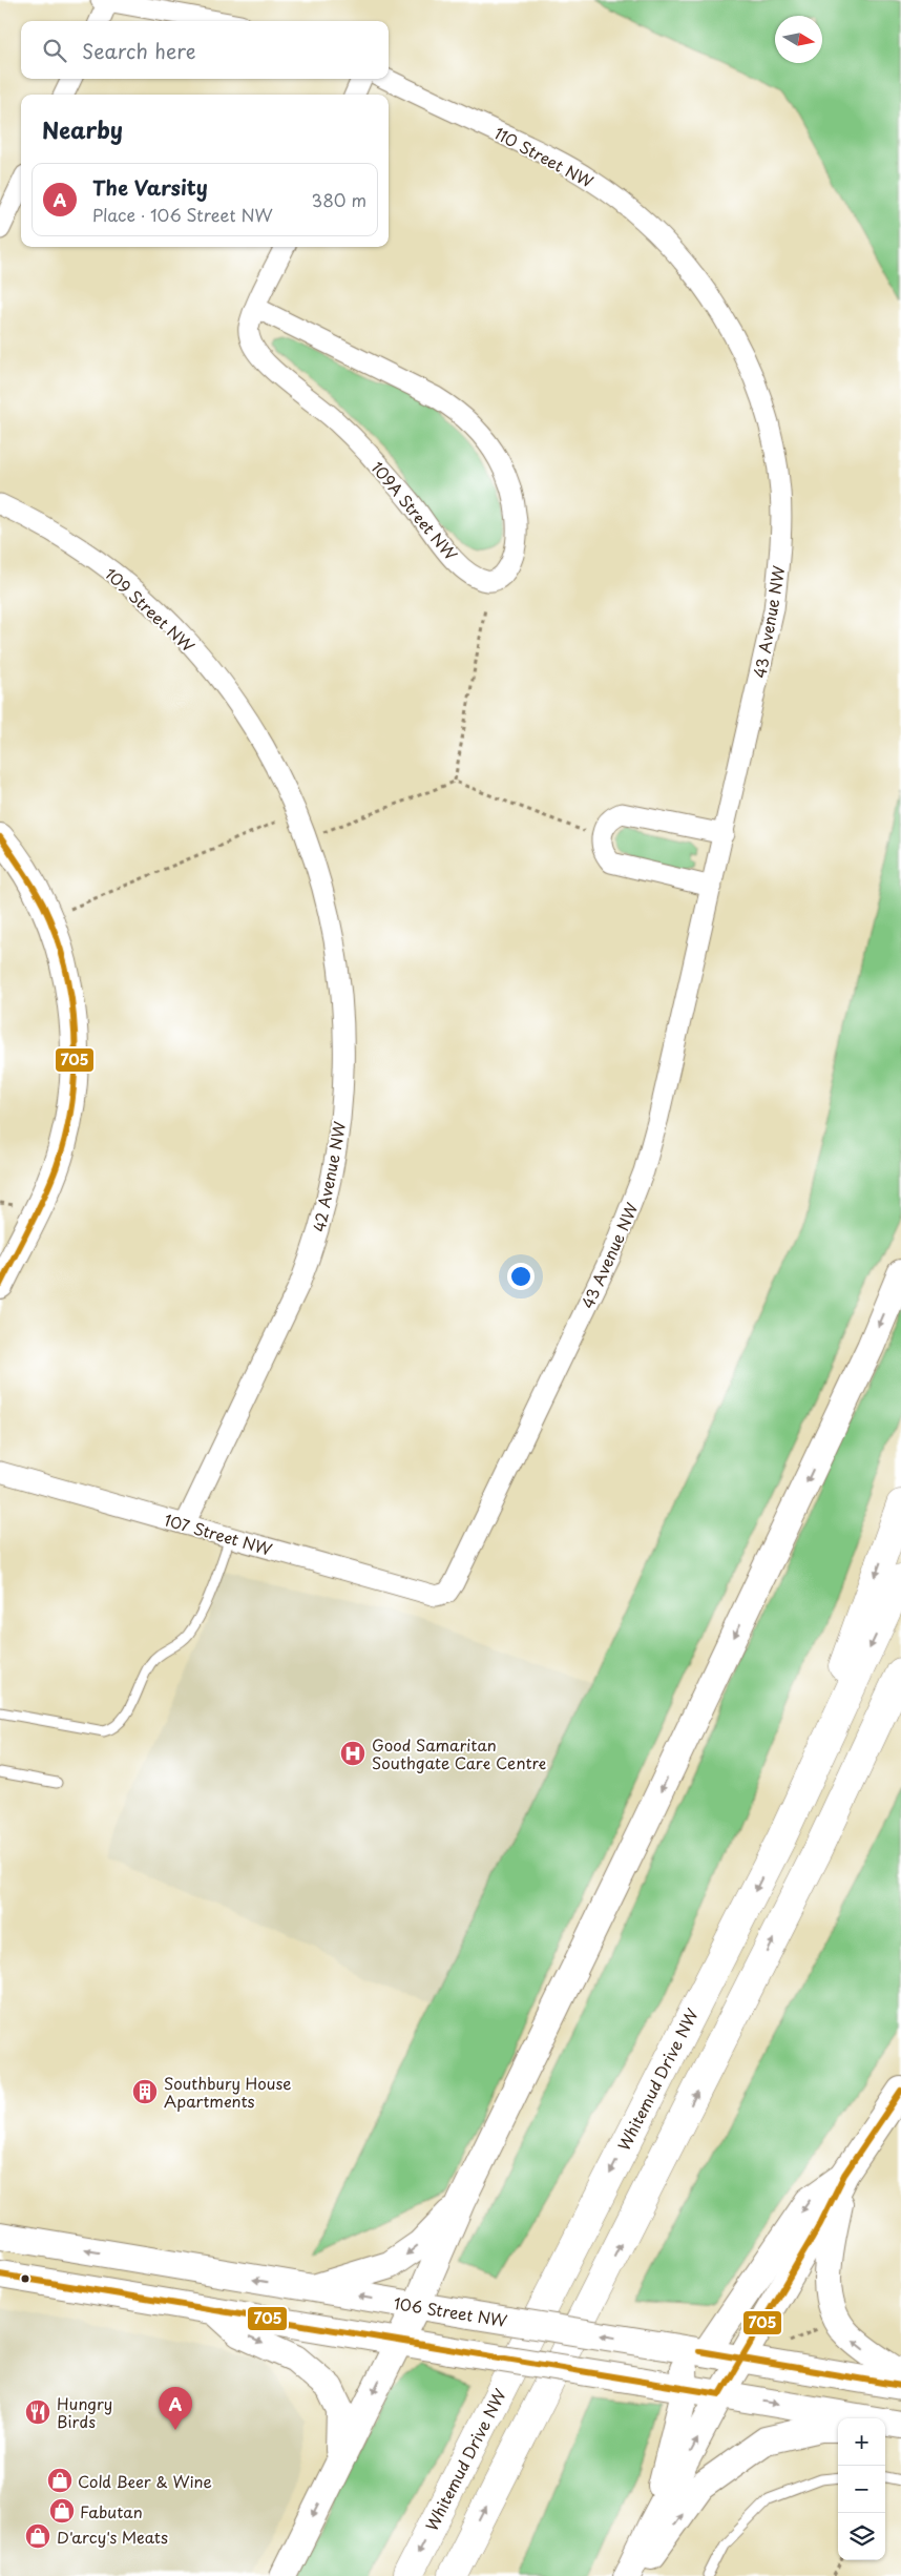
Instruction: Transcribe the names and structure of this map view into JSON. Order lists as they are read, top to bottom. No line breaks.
{"streets":{"highway":["Whitemud Drive NW"],"street":["110 Street NW","109A Street NW","109 Street NW","43 Avenue NW","42 Avenue NW","107 Street NW","106 Street NW"]},"crossings":[["110 Street NW","43 Avenue NW"],["109 Street NW","42 Avenue NW"],["43 Avenue NW","107 Street NW"],["42 Avenue NW","107 Street NW"]],"places":{"hospital":["Good Samaritan Southgate Care Centre"],"building":["Southbury House Apartments"],"restaurant":["Hungry Birds"],"shop":["Cold Beer & Wine","Fabutan","D'arcy's Meats"]},"lines":["transit line 705"],"north":"right","page":{"search":"Search here","heading":"Nearby","list":[{"mark":"A","name":"The Varsity","note":"Place · 106 Street NW","value":"380 m"}],"pins":"A","map_buttons":["+","−"]}}
